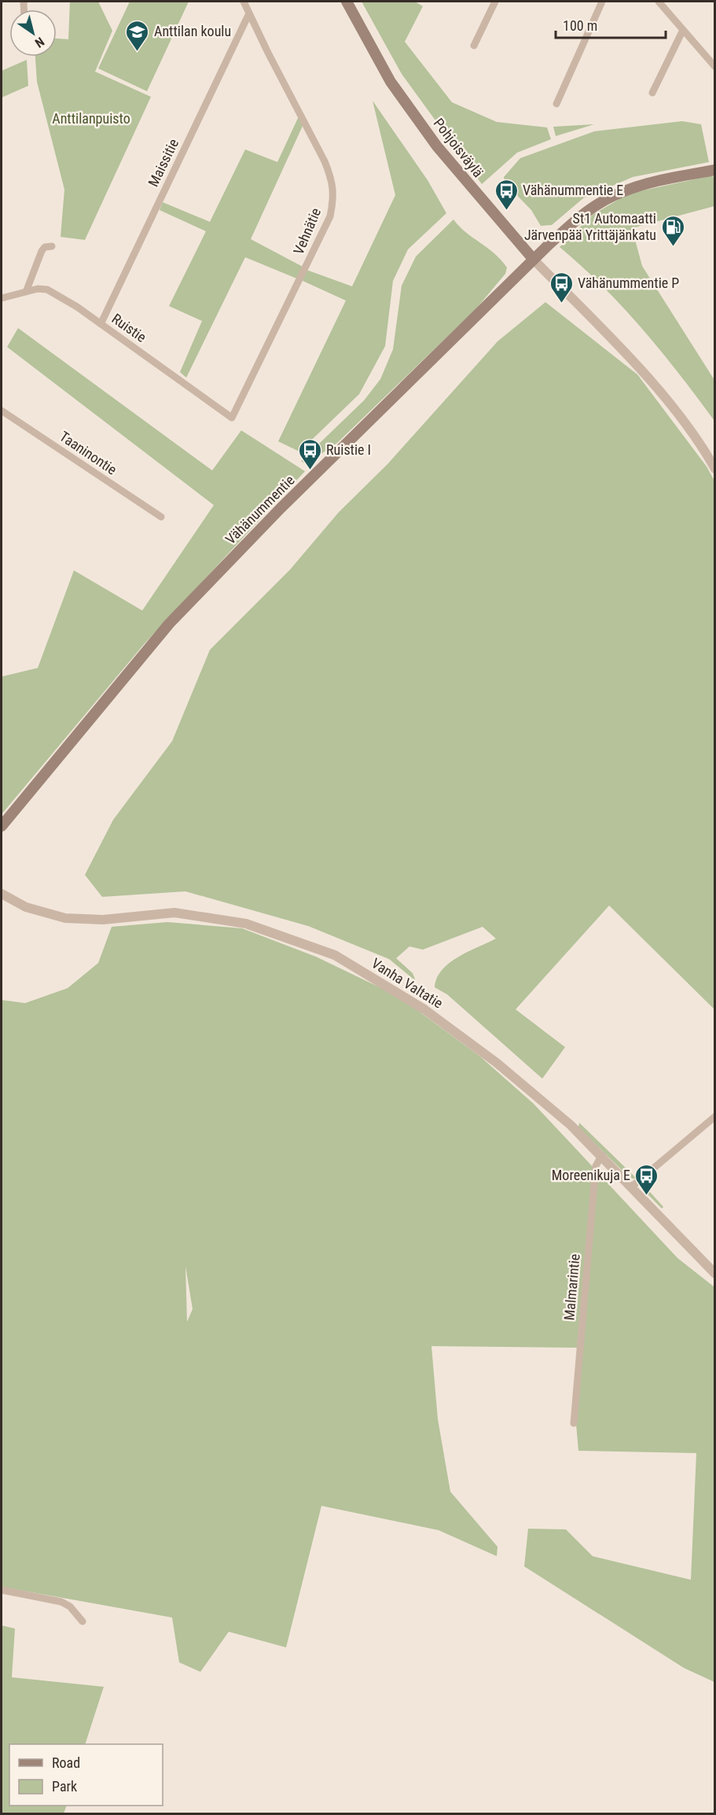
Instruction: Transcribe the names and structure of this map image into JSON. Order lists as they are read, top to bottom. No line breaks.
{"streets":{"main road":["Pohjoisväylä","Vähänummentie"],"street":["Maissitie","Vehnätie","Ruistie","Taaninontie","Vanha Valtatie","Malmarintie"]},"crossings":[["Pohjoisväylä","Vähänummentie"],["Maissitie","Vehnätie"],["Maissitie","Ruistie"],["Vehnätie","Ruistie"],["Vanha Valtatie","Malmarintie"]],"parks":["Anttilanpuisto"],"places":{"school or university":["Anttilan koulu"],"bus stop":["Vähänummentie E","Vähänummentie P","Ruistie I","Moreenikuja E"],"fuel station":["St1 Automaatti Järvenpää Yrittäjänkatu"]},"legend":["Road","Park"],"scale_bar":"100 m","north":"bottom right"}
